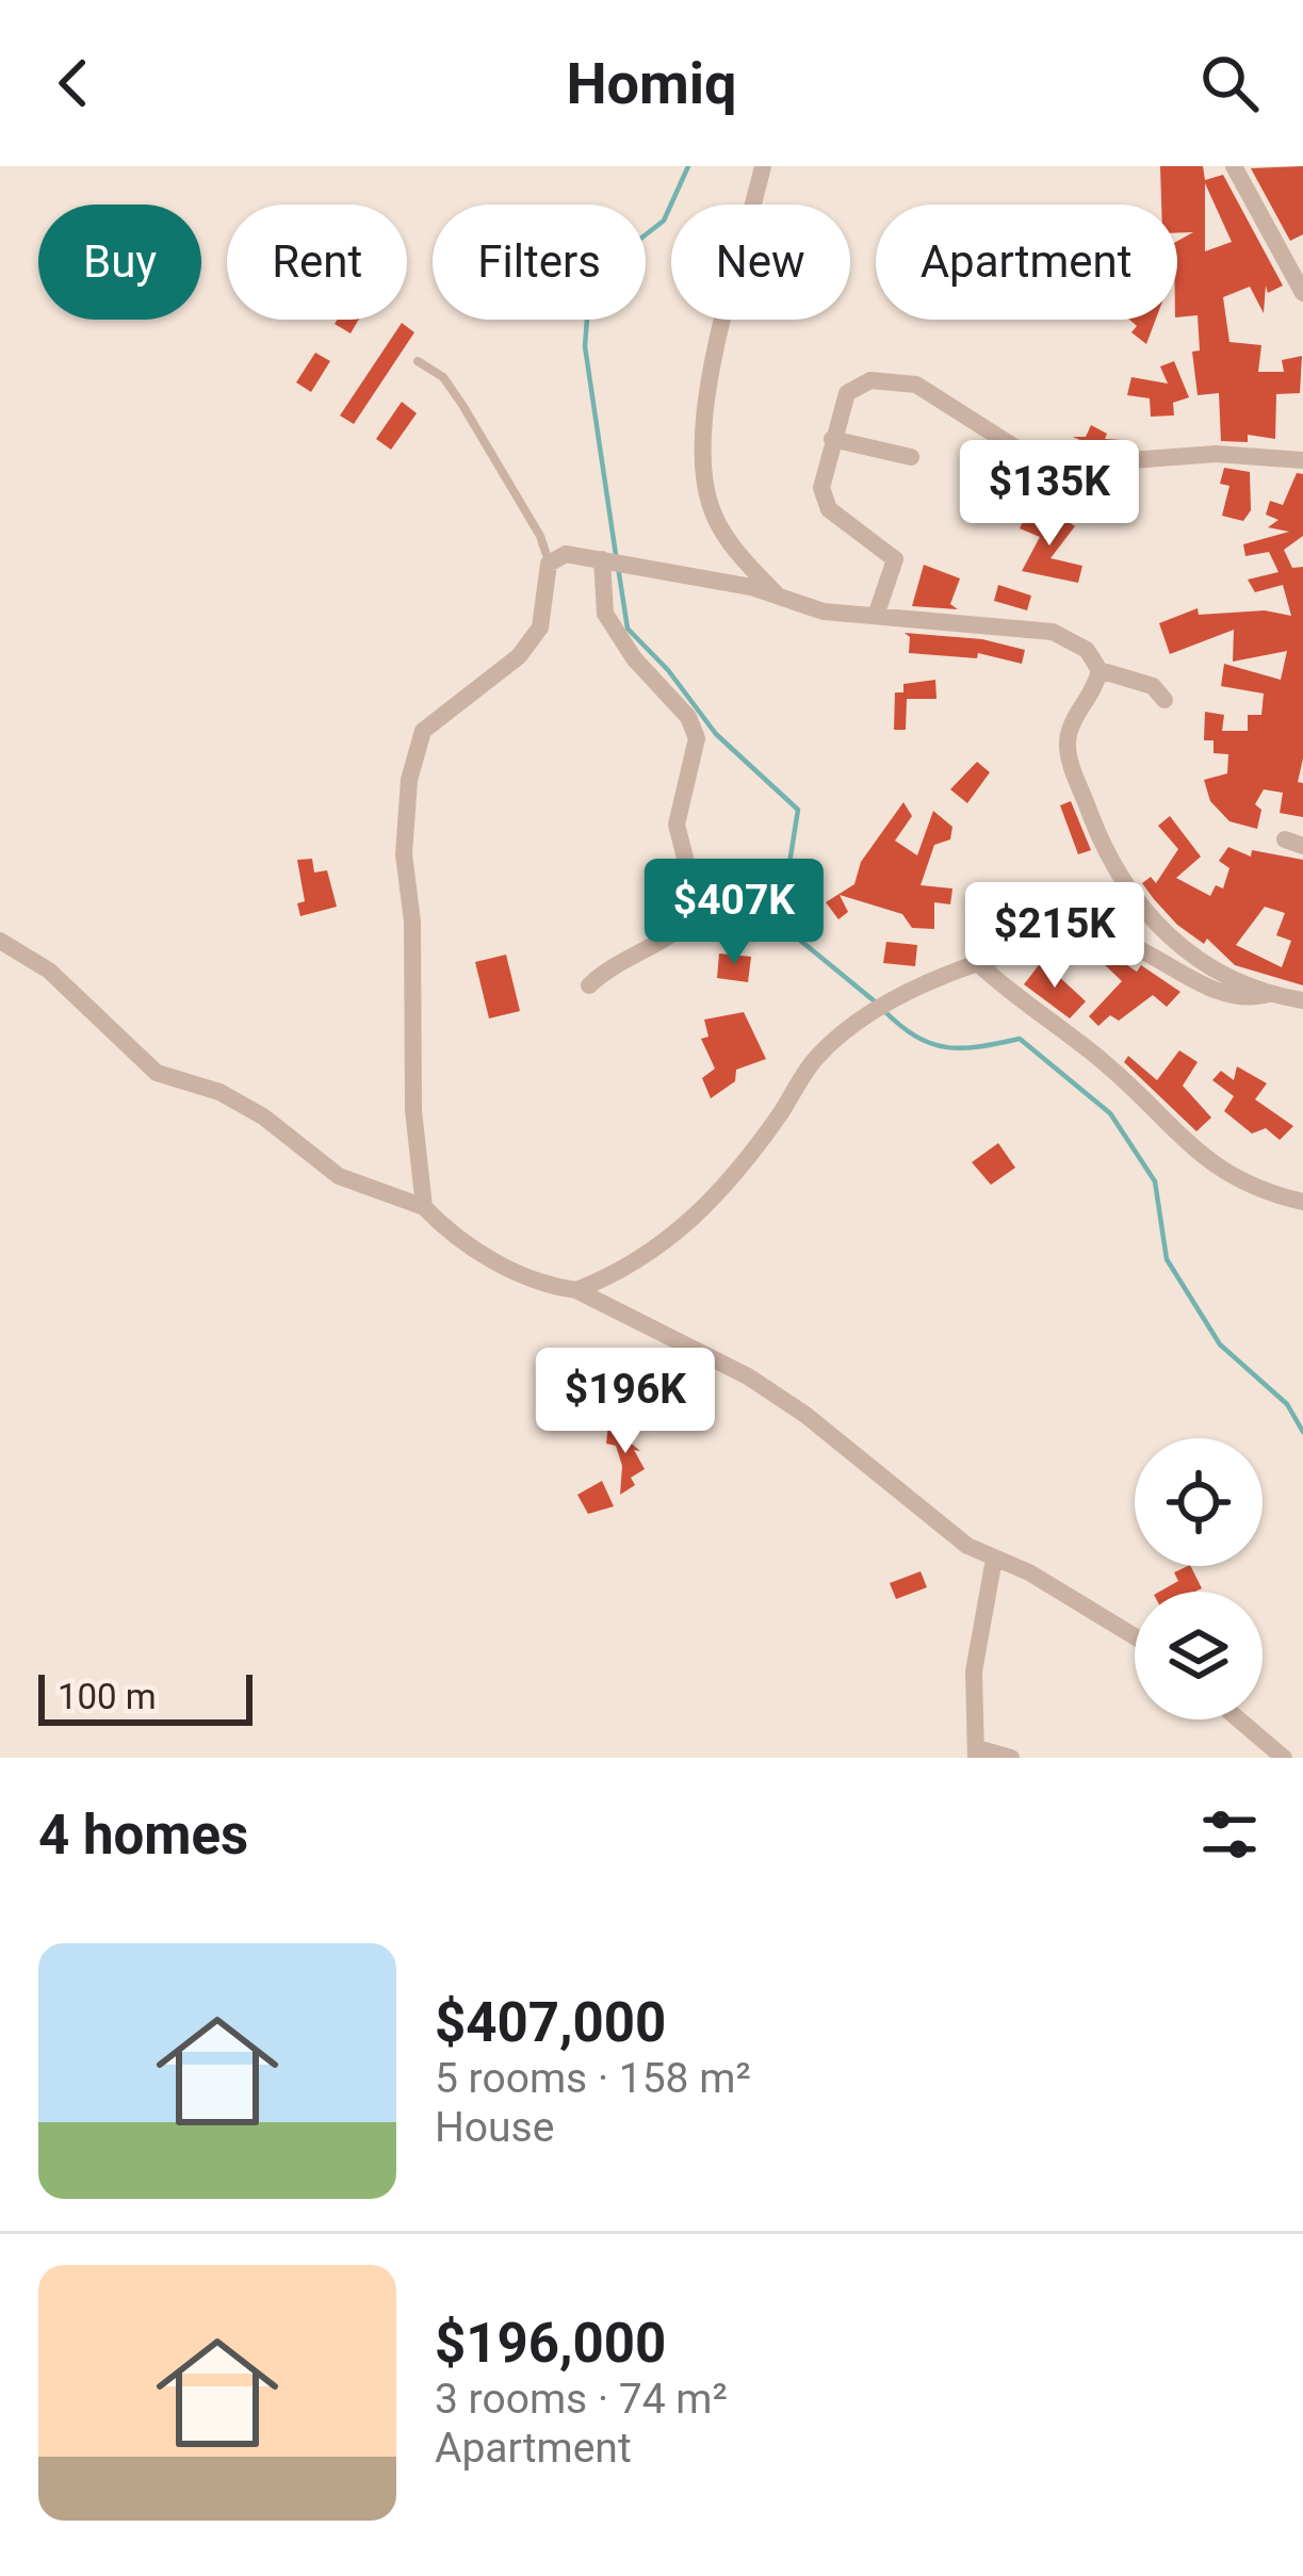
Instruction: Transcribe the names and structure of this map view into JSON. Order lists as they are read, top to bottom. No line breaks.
{"scale_bar":"100 m","page":{"header":"Homiq","chip":["Buy","Rent","Filters","New","Apartment"],"price":["$135K","$407K","$215K","$196K"],"scale":"100 m","heading":"4 homes","list":[{"name":"$407,000","note":"5 rooms · 158 m² · House"},{"name":"$196,000","note":"3 rooms · 74 m² · Apartment"}]}}
